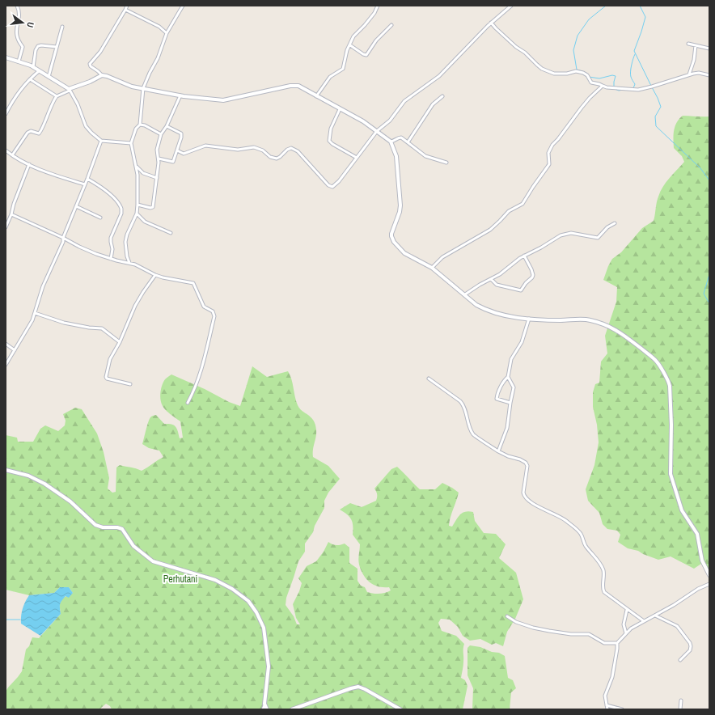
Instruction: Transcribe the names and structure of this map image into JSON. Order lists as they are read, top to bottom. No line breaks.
{"parks":["Perhutani"],"north":"right"}
